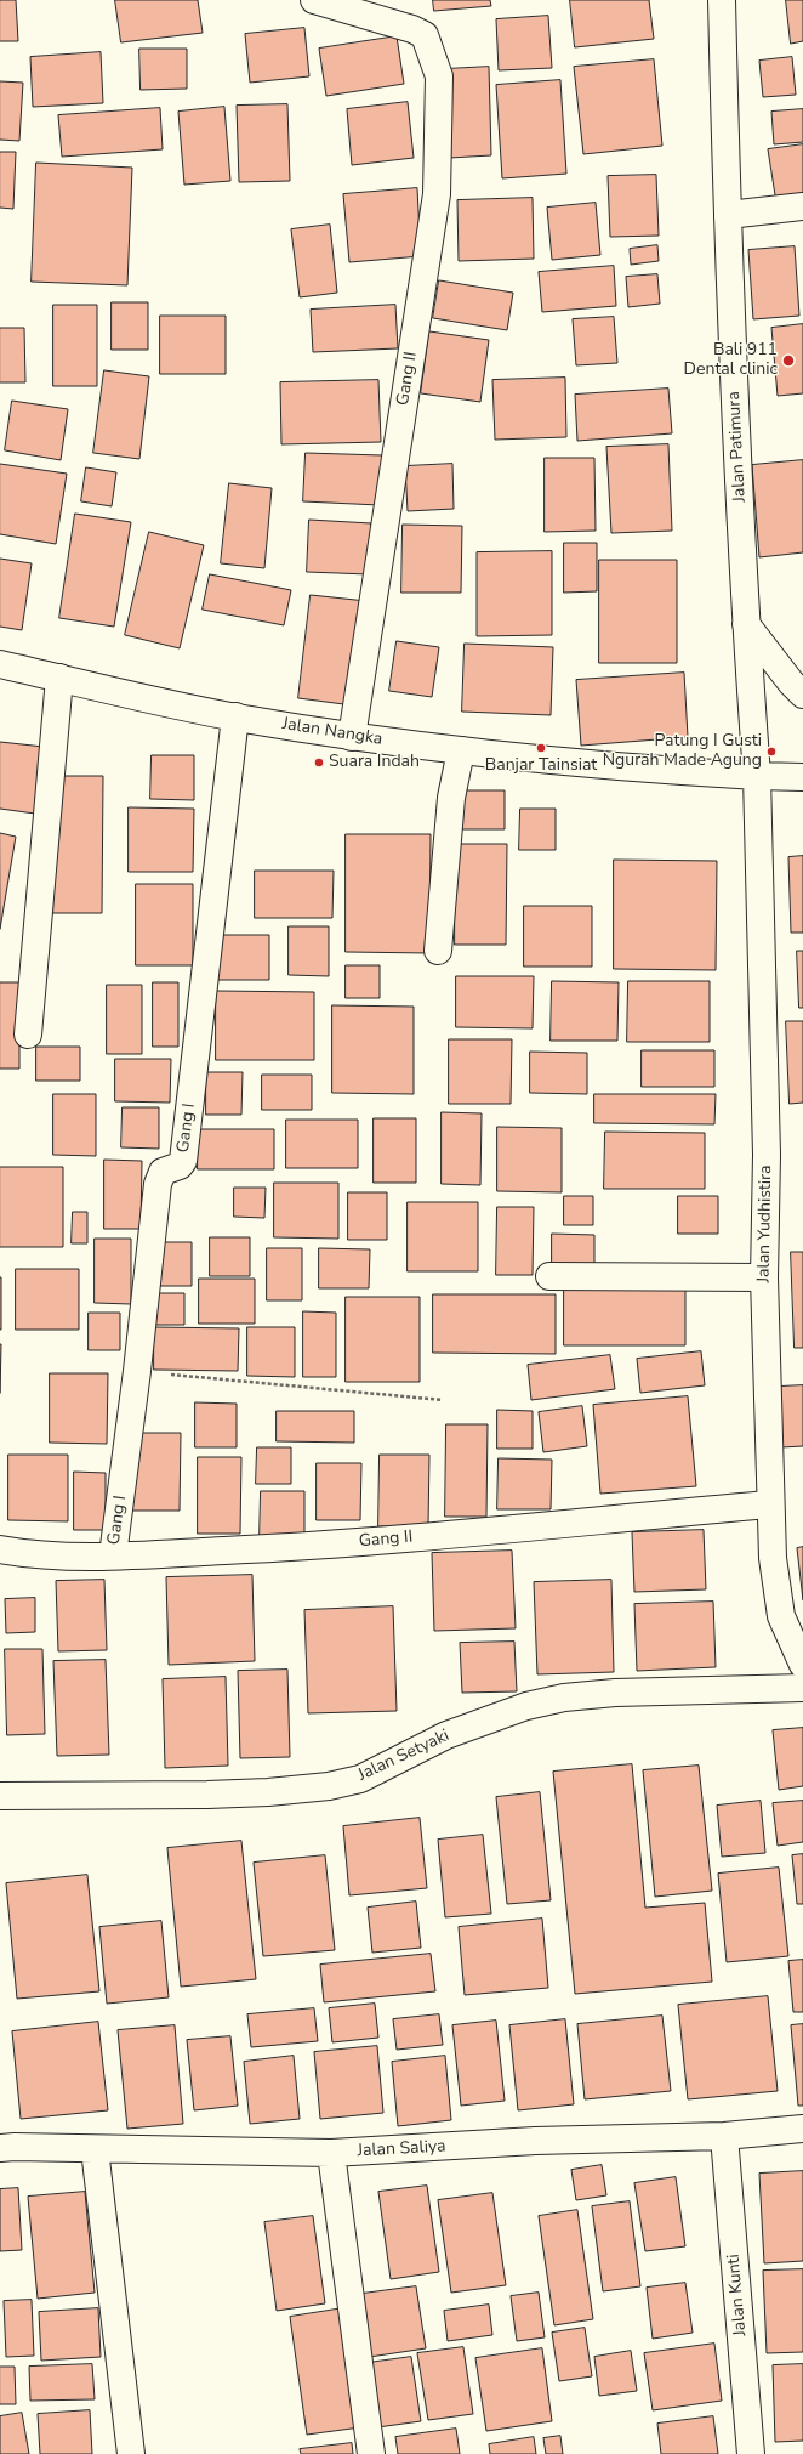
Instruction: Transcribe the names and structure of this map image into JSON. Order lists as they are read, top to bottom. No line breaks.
{"streets":{"street":["Gang II","Jalan Patimura","Jalan Nangka","Gang I","Jalan Yudhistira","Jalan Setyaki","Jalan Saliya","Jalan Kunti"]},"crossings":[["Gang II","Jalan Nangka"],["Gang II","Gang I"],["Gang II","Jalan Yudhistira"],["Jalan Patimura","Jalan Nangka"],["Jalan Patimura","Jalan Yudhistira"],["Jalan Nangka","Gang I"],["Jalan Nangka","Jalan Yudhistira"],["Jalan Saliya","Jalan Kunti"]],"places":["Bali 911 Dental clinic","Banjar Tainsiat","Patung I Gusti Ngurah Made Agung","Suara Indah"]}
